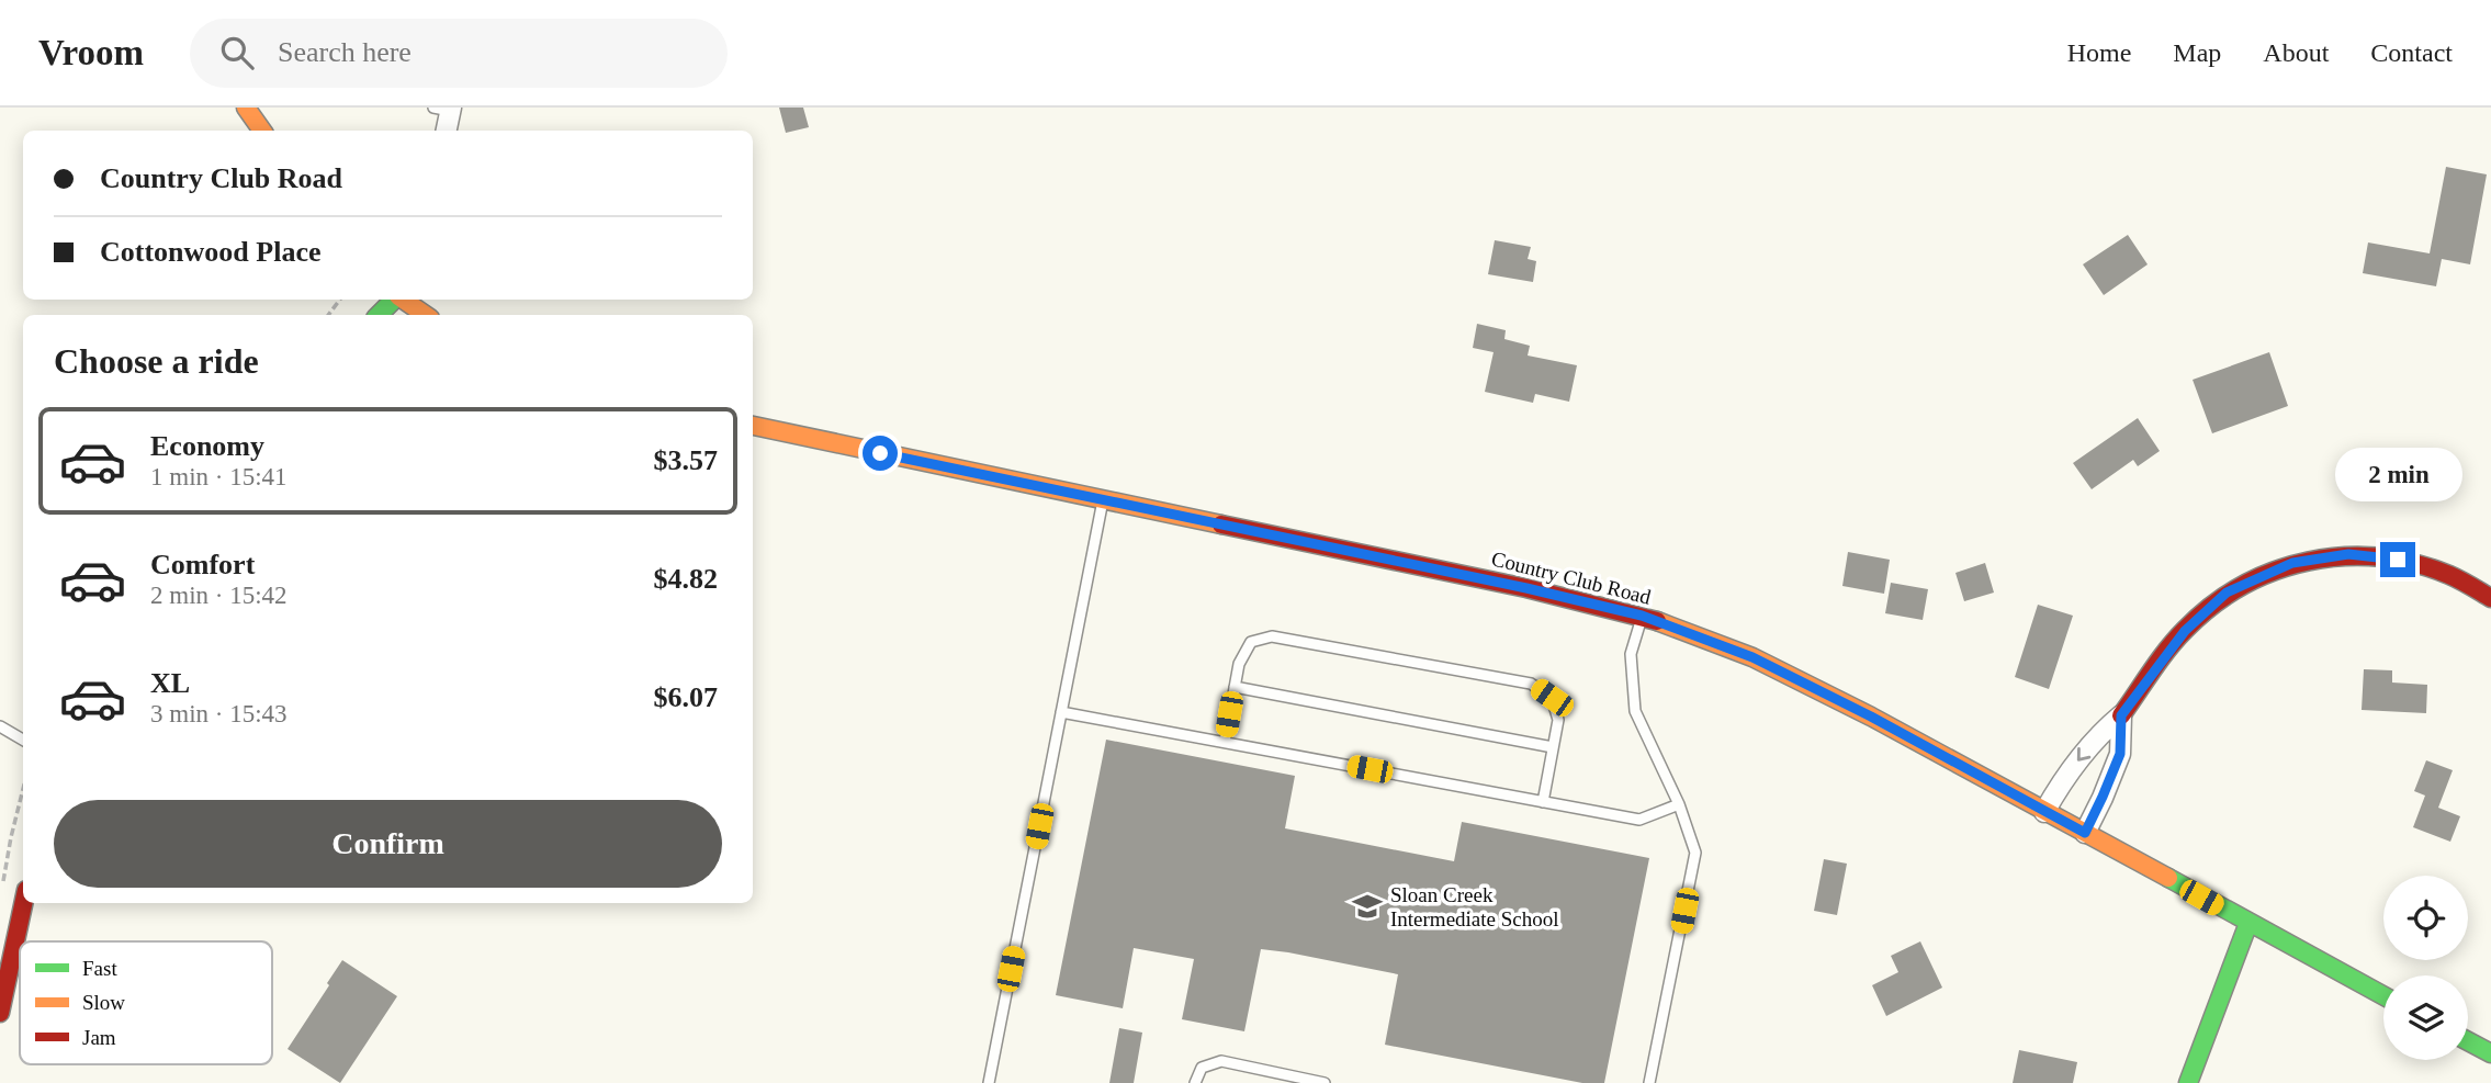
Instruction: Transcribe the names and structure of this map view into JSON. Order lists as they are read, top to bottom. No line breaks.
{"streets":{"main road":["Country Club Road"]},"places":{"school or university":["Sloan Creek Intermediate School"]},"legend":["Fast","Slow","Jam"],"page":{"header":"Vroom","search":"Search here","nav":["Home","Map","About","Contact"],"banner":["Country Club Road","Cottonwood Place"],"heading":"Choose a ride","list":[{"name":"Economy","note":"1 min · 15:41","value":"$3.57"},{"name":"Comfort","note":"2 min · 15:42","value":"$4.82"},{"name":"XL","note":"3 min · 15:43","value":"$6.07"}],"bubble":"2 min","buttons":"Confirm"}}
